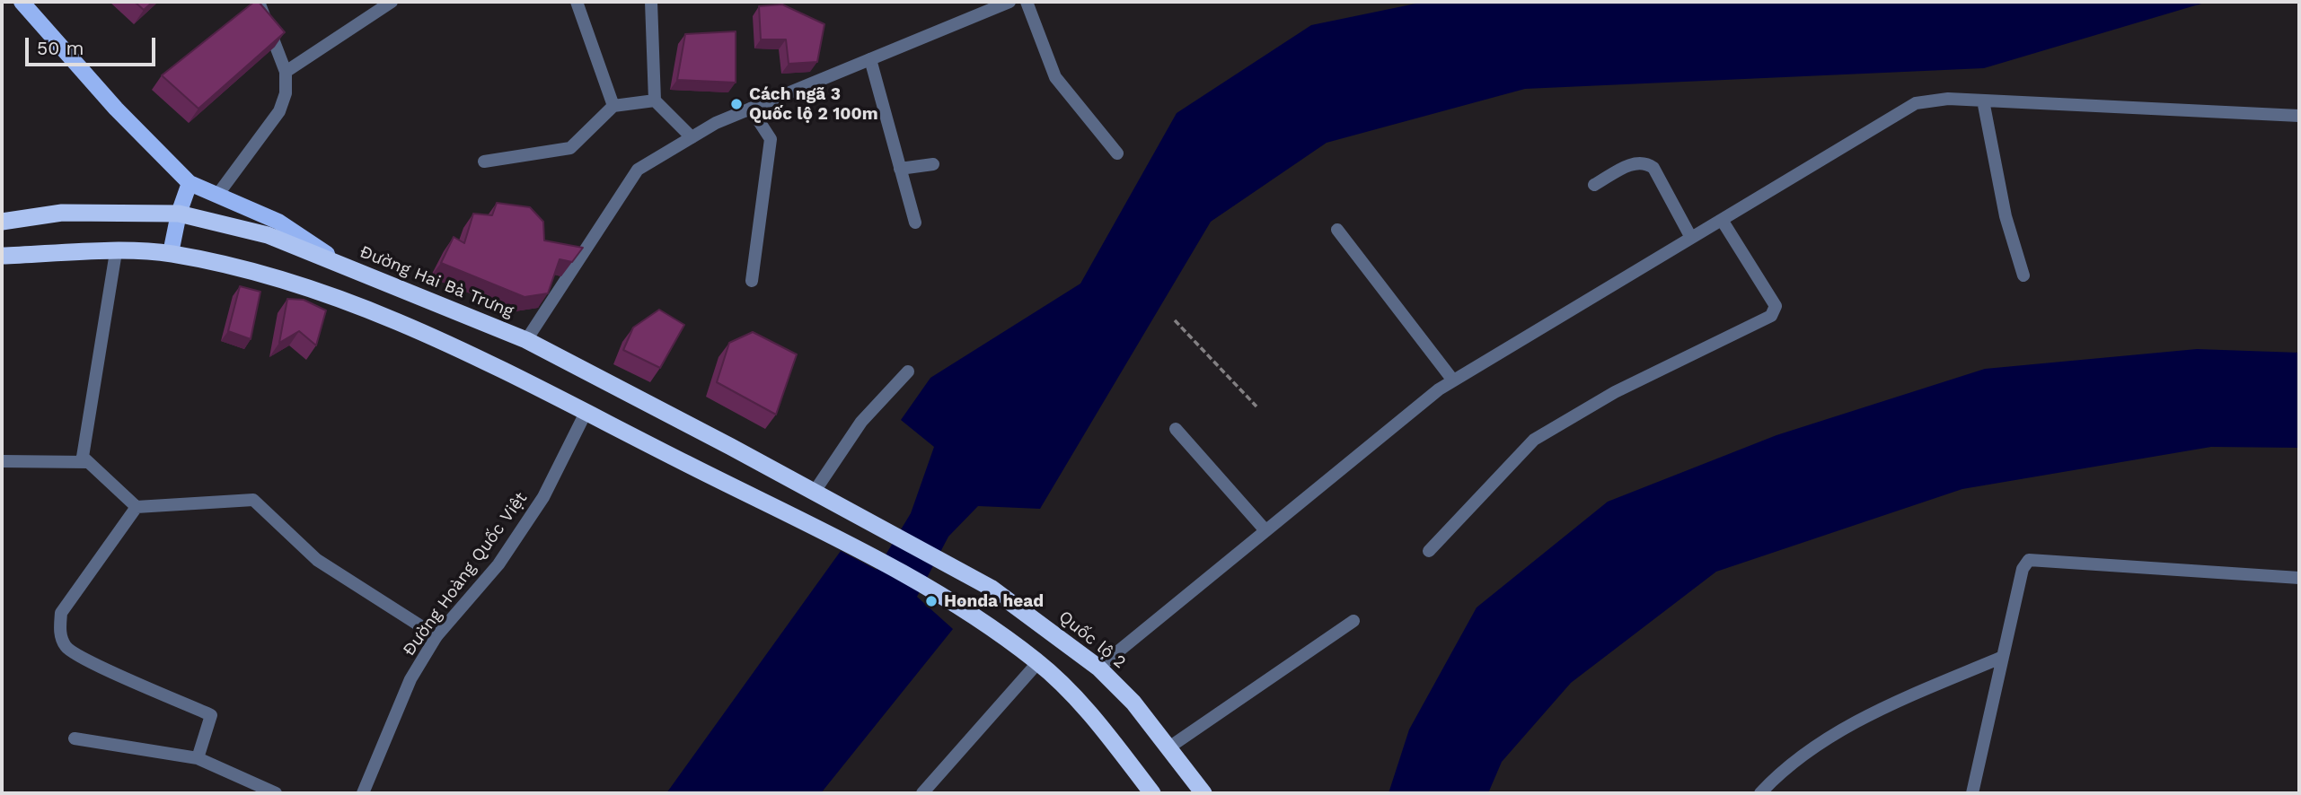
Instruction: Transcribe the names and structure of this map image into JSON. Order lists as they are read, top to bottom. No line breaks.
{"streets":{"highway":["Đường Hai Bà Trưng","Quốc lộ 2"],"street":["Đường Hoàng Quốc Việt"]},"crossings":[["Đường Hai Bà Trưng","Quốc lộ 2"]],"places":["Cách ngã 3 Quốc lộ 2 100m","Honda head"],"scale_bar":"50 m"}
